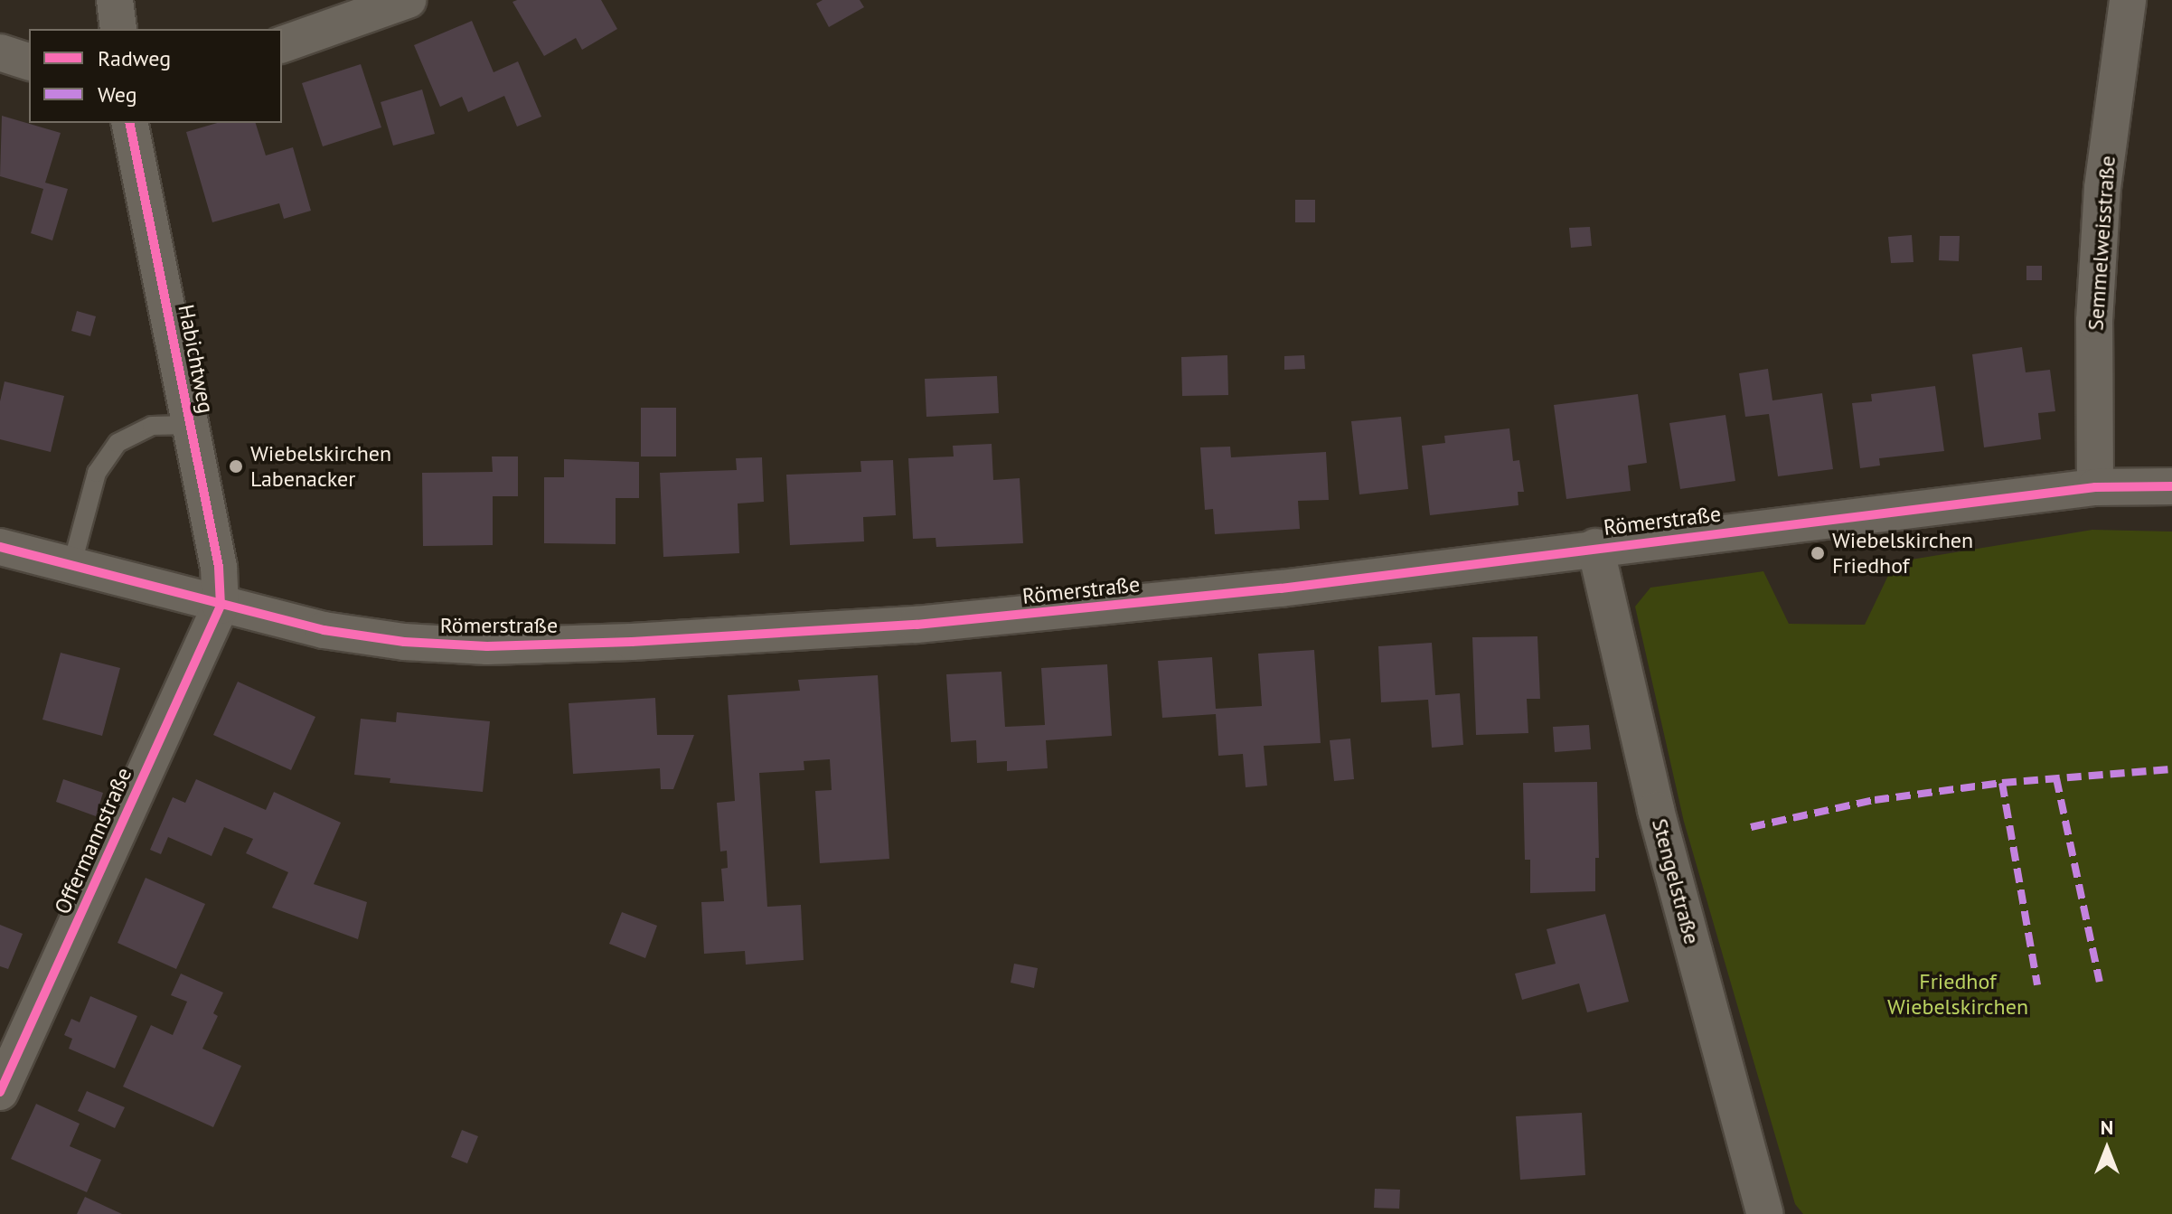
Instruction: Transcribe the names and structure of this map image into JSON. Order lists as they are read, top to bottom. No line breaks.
{"streets":{"street":["Semmelweisstraße","Habichtweg","Römerstraße","Offermannstraße","Stengelstraße"]},"crossings":[["Semmelweisstraße","Römerstraße"],["Habichtweg","Römerstraße"],["Habichtweg","Offermannstraße"],["Römerstraße","Offermannstraße"],["Römerstraße","Stengelstraße"]],"parks":["Friedhof Wiebelskirchen"],"places":["Wiebelskirchen Labenacker","Wiebelskirchen Friedhof"],"legend":["Radweg","Weg"],"north":"top"}
